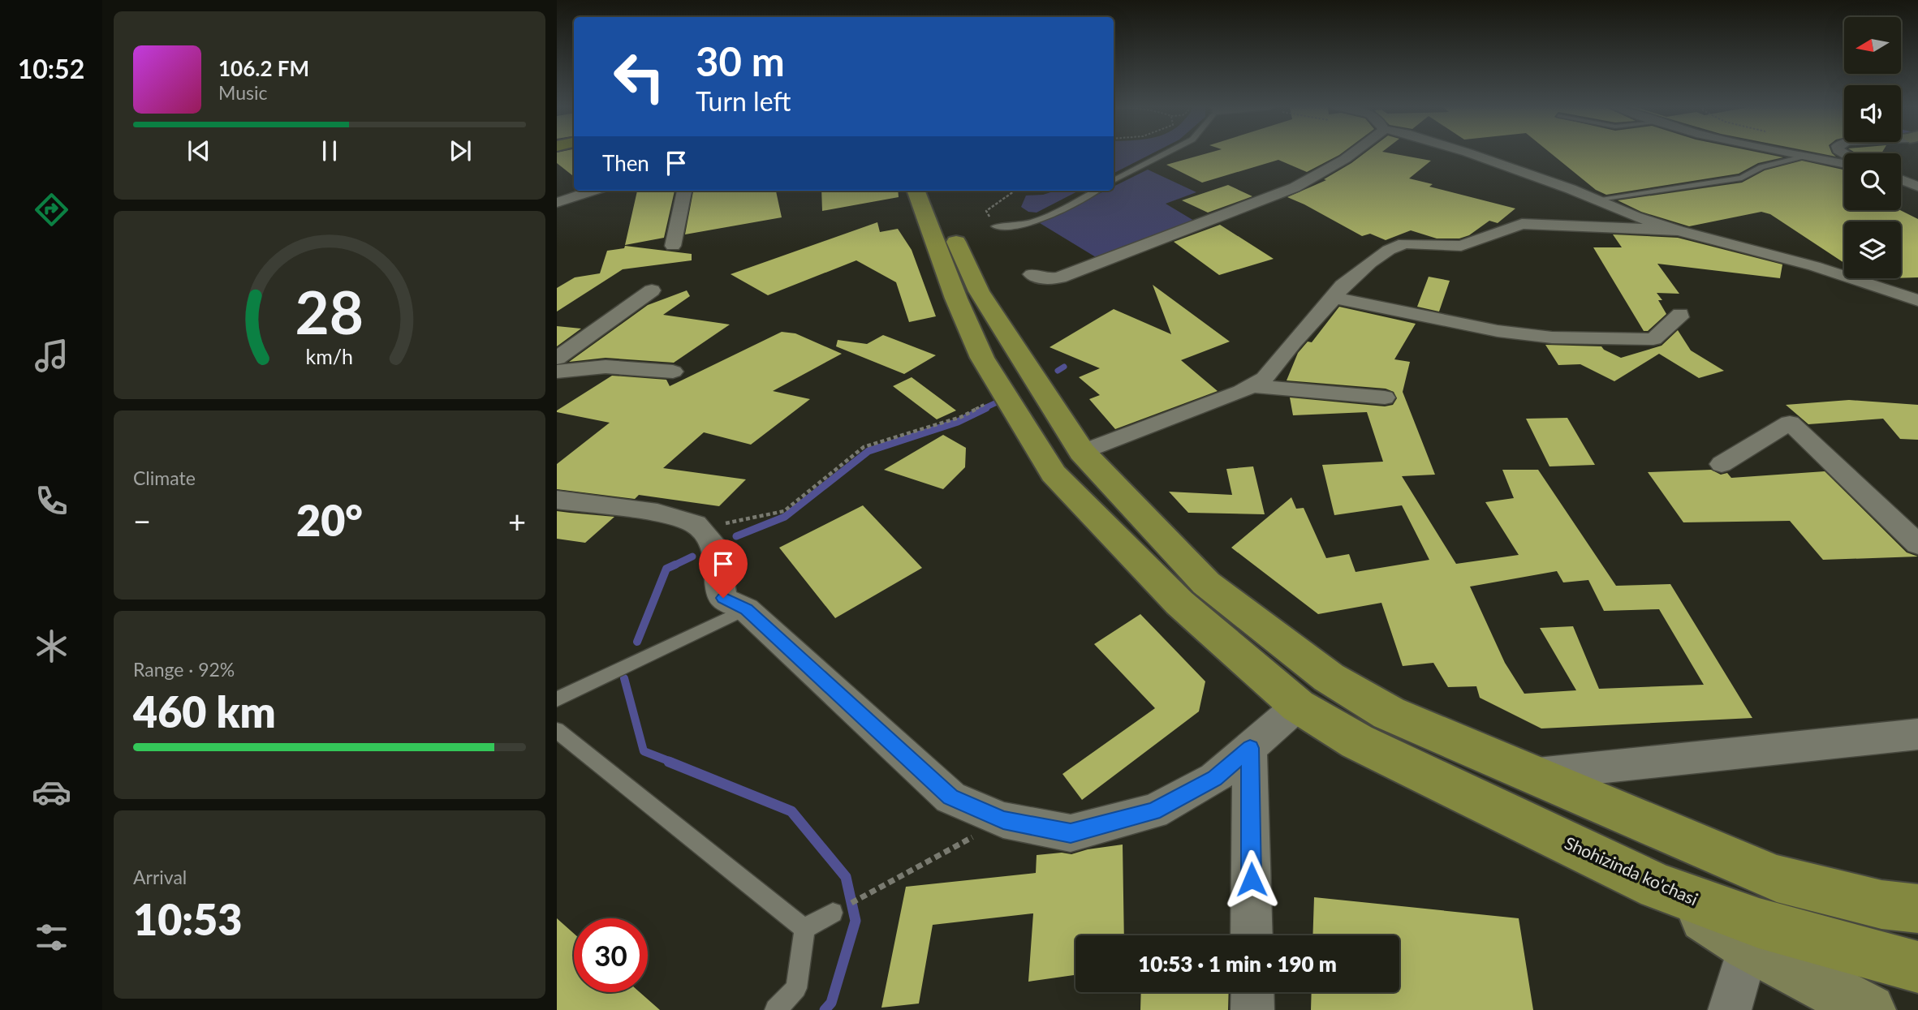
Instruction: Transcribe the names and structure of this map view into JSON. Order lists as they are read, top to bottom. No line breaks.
{"streets":{"main road":["Shohizinda ko'chasi"]},"north":"left","page":{"tabs":"10:52","turn":["30 m","Turn left"],"song":["106.2 FM","Music"],"then":"Then","tile":["Climate",["Range · 92%","460 km"],["Arrival","10:53"]],"heat":["−","20°","+"],"limit":"30","trip":"10:53 · 1 min · 190 m","gauge":["28","km/h"]}}
